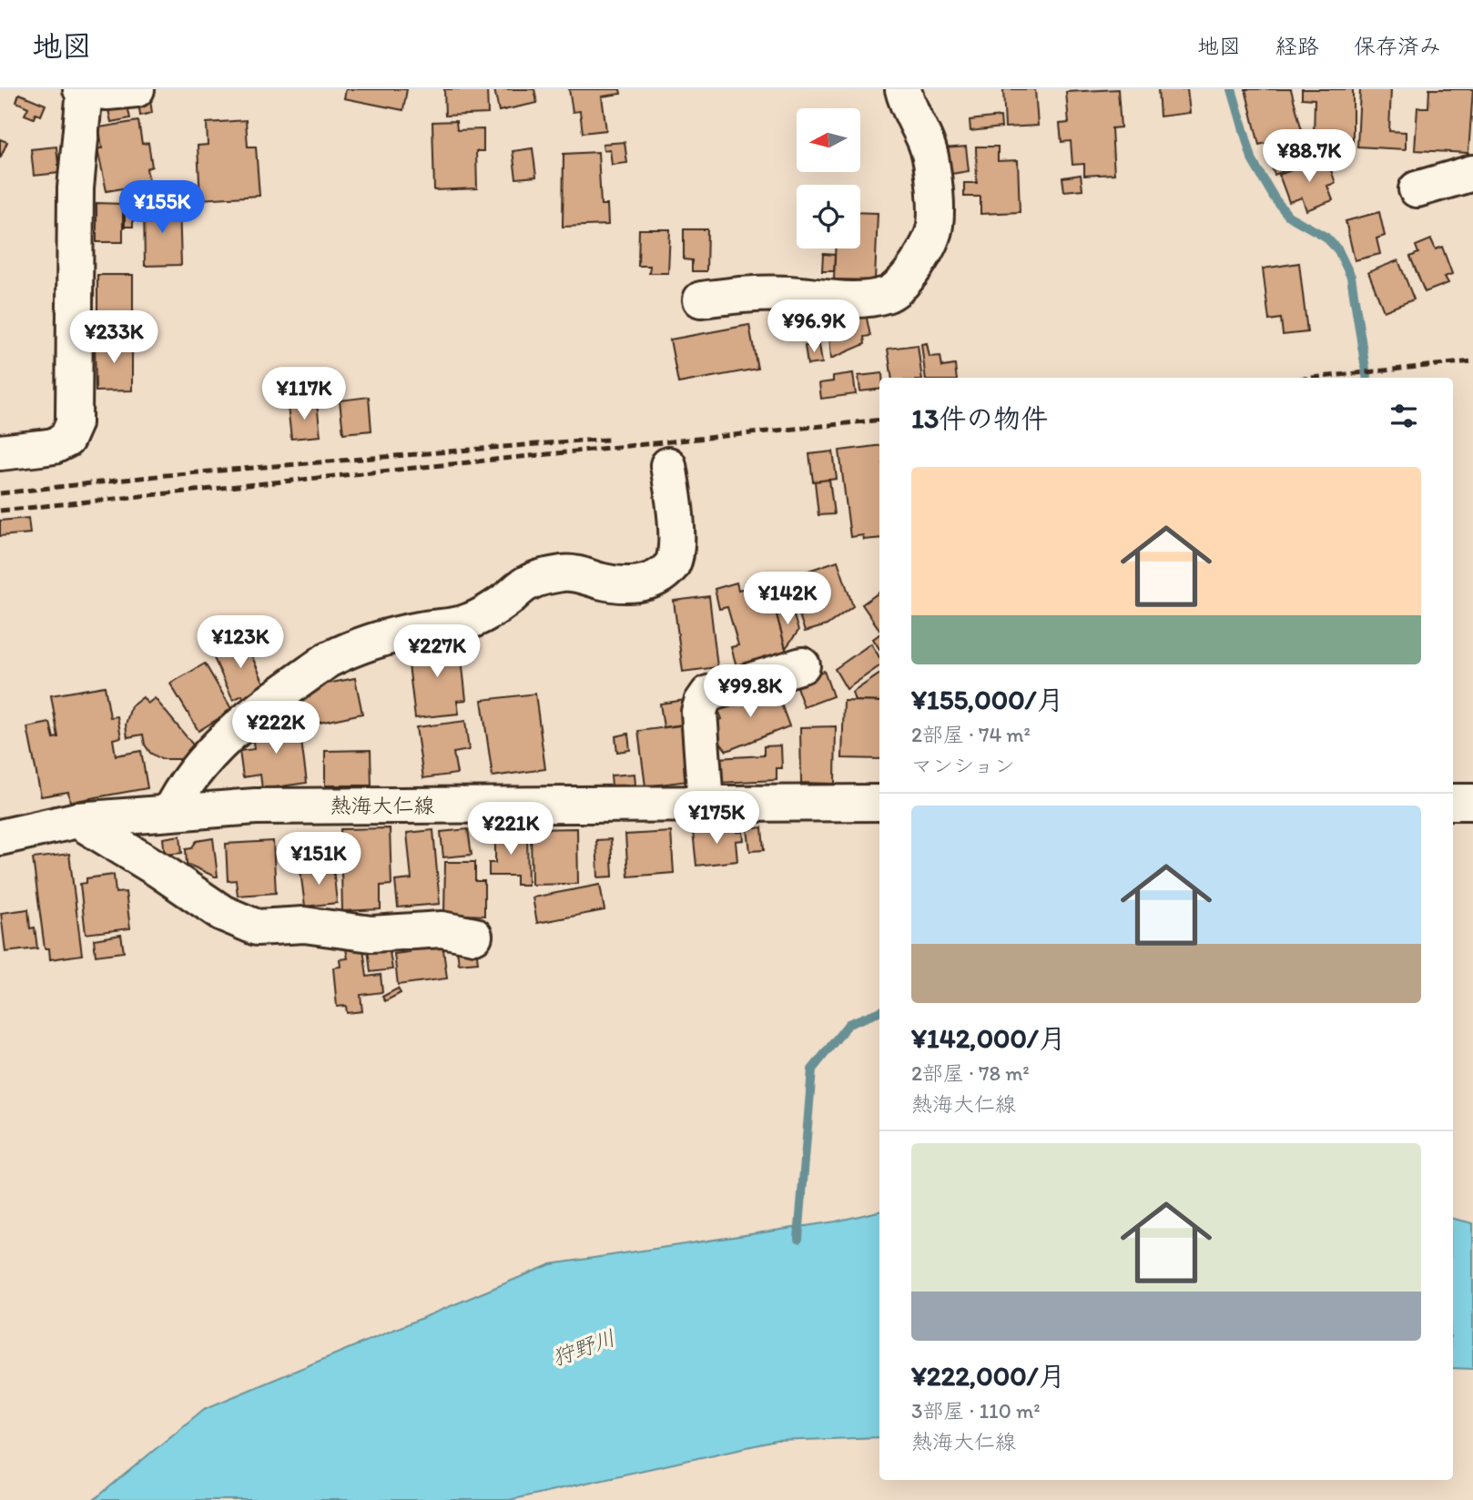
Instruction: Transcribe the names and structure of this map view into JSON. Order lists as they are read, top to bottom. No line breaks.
{"streets":{"street":["熱海大仁線"]},"water":["狩野川"],"north":"left","page":{"header":"地図","nav":["地図","経路","保存済み"],"price":["¥88.7K","¥155K","¥96.9K","¥233K","¥117K","¥142K","¥123K","¥227K","¥99.8K","¥222K","¥175K","¥221K","¥151K"],"heading":"13件の物件","list":[{"name":"¥155,000/月","note":"2部屋 · 74 m² · マンション"},{"name":"¥142,000/月","note":"2部屋 · 78 m² · 熱海大仁線"},{"name":"¥222,000/月","note":"3部屋 · 110 m² · 熱海大仁線"}]}}
